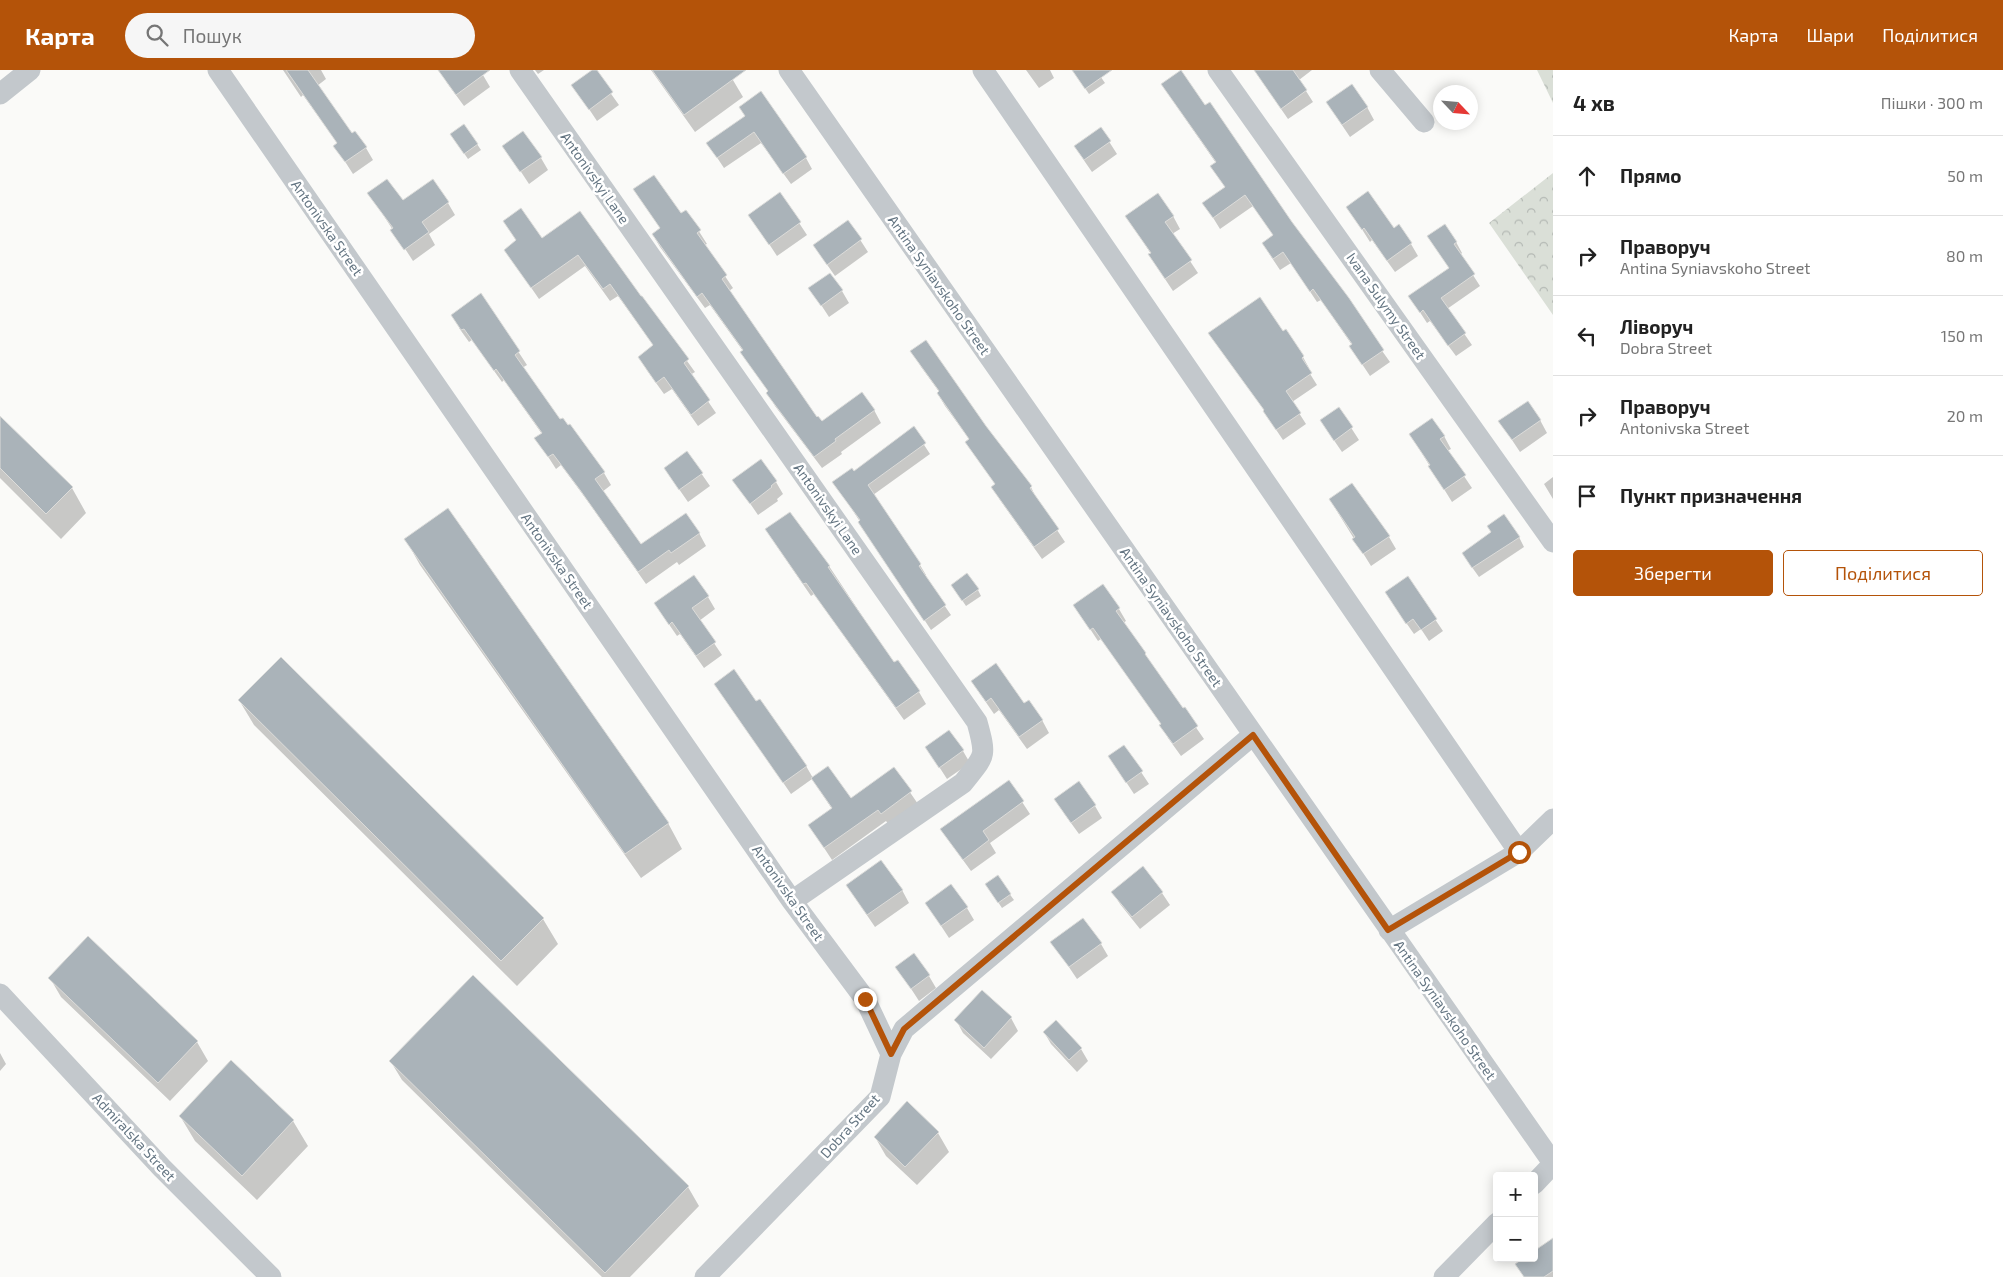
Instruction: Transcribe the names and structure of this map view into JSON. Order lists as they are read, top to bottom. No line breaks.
{"streets":{"street":["Antonivskyi Lane","Antonivska Street","Antina Syniavskoho Street","Ivana Sulymy Street","Dobra Street","Admiralska Street"]},"crossings":[["Antonivskyi Lane","Antonivska Street"],["Antonivska Street","Dobra Street"],["Antina Syniavskoho Street","Dobra Street"]],"north":"bottom right","page":{"header":"Карта","search":"Пошук","nav":["Карта","Шари","Поділитися"],"heading":["4 хв","Пішки · 300 m"],"list":[["Прямо","50 m"],["Праворуч","Antina Syniavskoho Street","80 m"],["Ліворуч","Dobra Street","150 m"],["Праворуч","Antonivska Street","20 m"],"Пункт призначення"],"buttons":["Зберегти","Поділитися"],"map_buttons":["+","−"]}}
